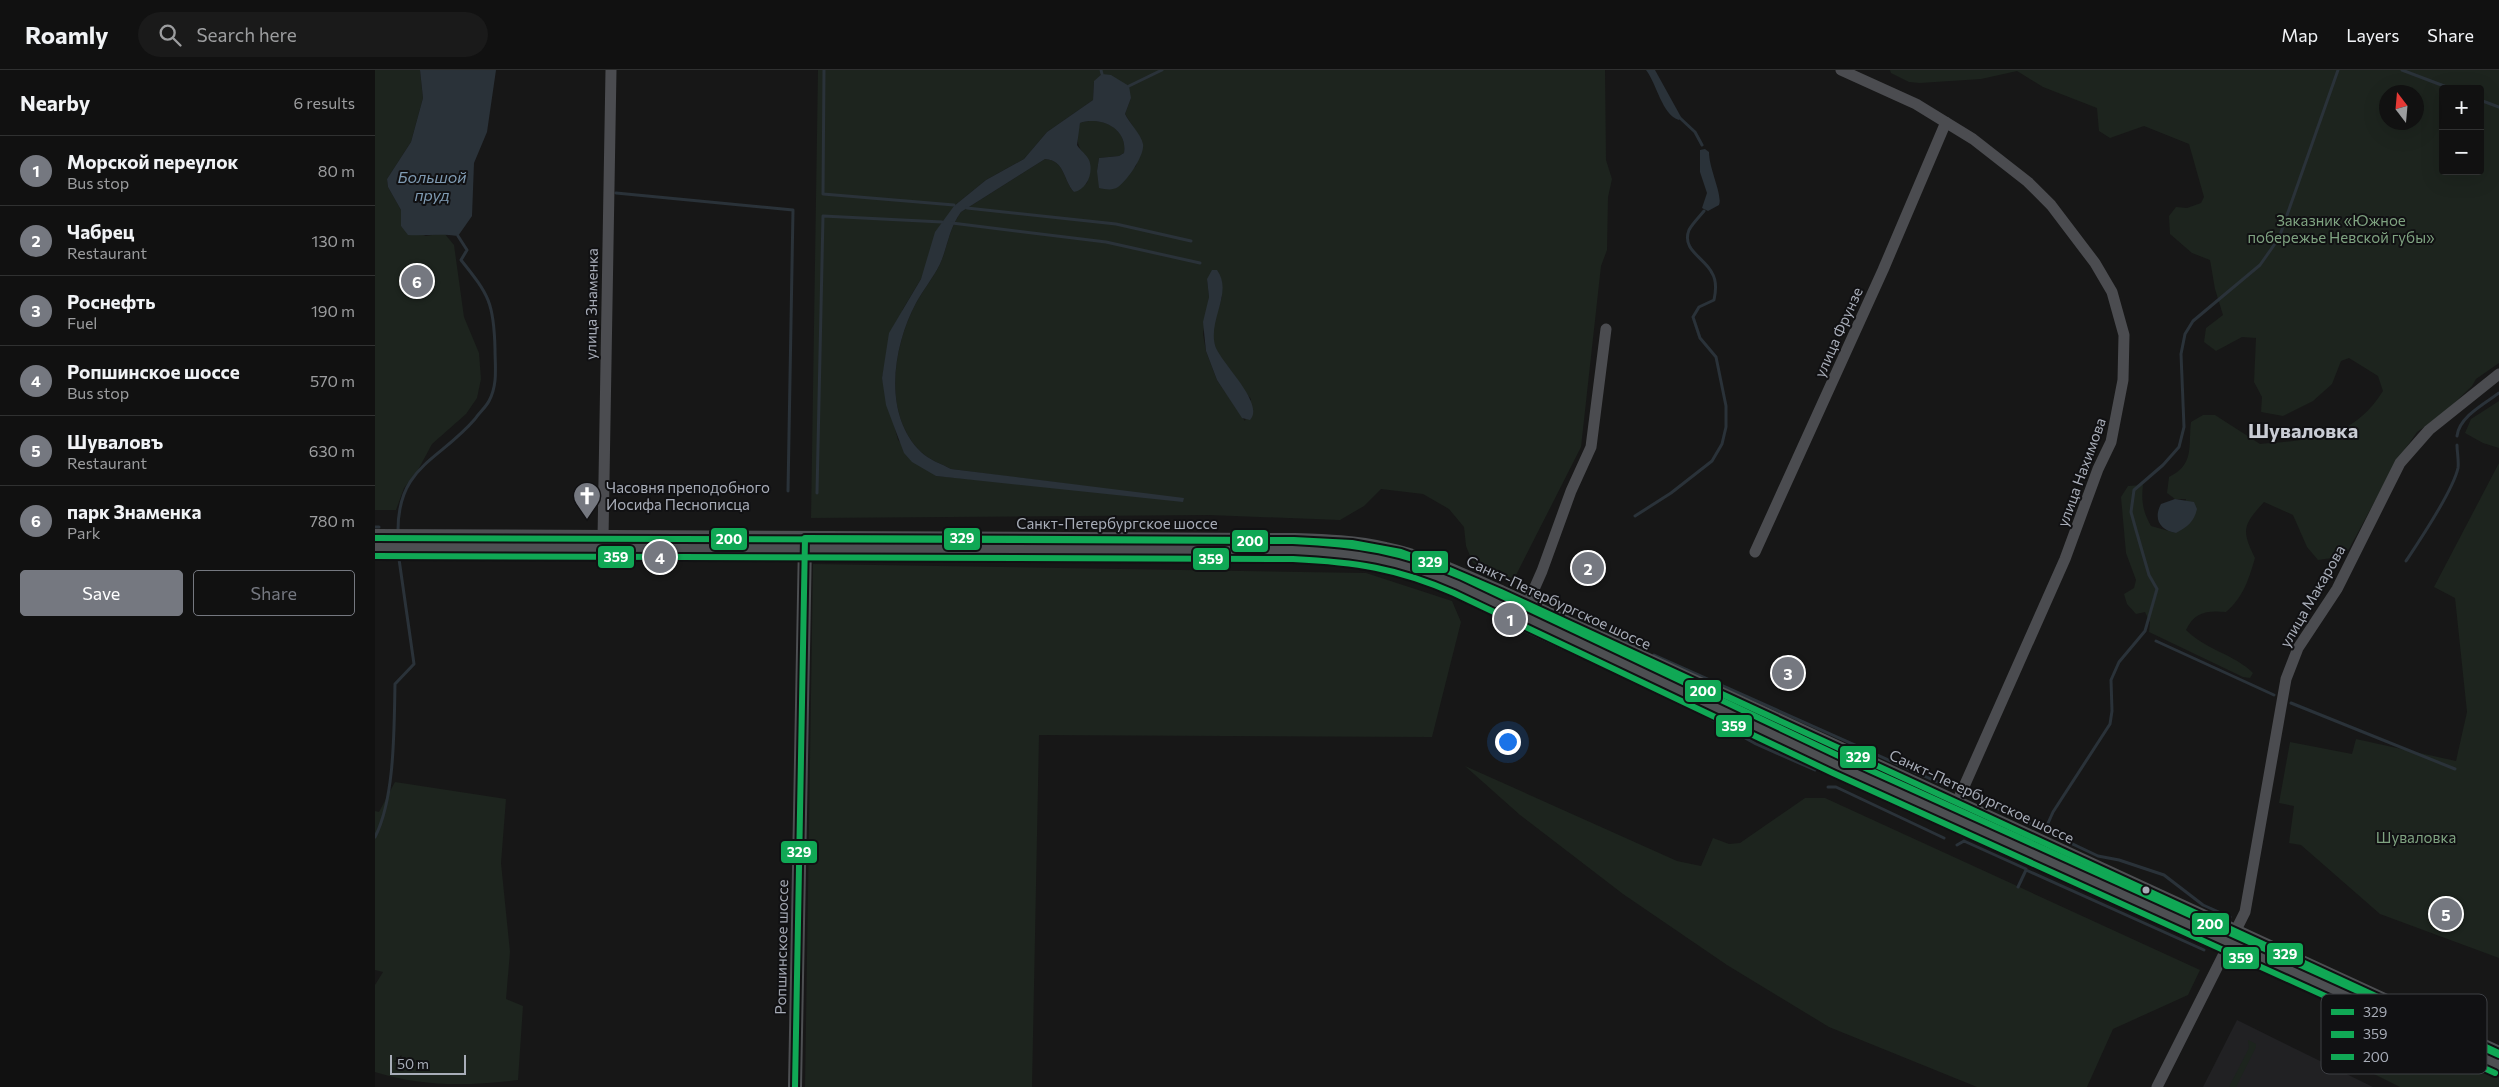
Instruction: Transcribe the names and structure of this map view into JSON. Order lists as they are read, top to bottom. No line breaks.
{"streets":{"main road":["Санкт-Петербургское шоссе","Ропшинское шоссе"],"street":["улица Знаменка","улица Фрунзе","улица Нахимова","улица Макарова"]},"crossings":[["улица Знаменка","Санкт-Петербургское шоссе"],["улица Фрунзе","улица Нахимова"],["улица Нахимова","Санкт-Петербургское шоссе"],["Санкт-Петербургское шоссе","улица Макарова"],["Санкт-Петербургское шоссе","Ропшинское шоссе"]],"districts":["Шуваловка"],"water":["Большой пруд"],"parks":["Заказник «Южное побережье Невской губы»","Шуваловка"],"places":{"church":["Часовня преподобного Иосифа Песнописца"]},"lines":["transit line 329","transit line 200","transit line 359"],"legend":["329","359","200"],"scale_bar":"50 m","north":"top","page":{"header":"Roamly","search":"Search here","nav":["Map","Layers","Share"],"heading":["Nearby","6 results"],"map_buttons":["+","−"],"list":[{"mark":"1","name":"Морской переулок","note":"Bus stop","value":"80 m"},{"mark":"2","name":"Чабрец","note":"Restaurant","value":"130 m"},{"mark":"3","name":"Роснефть","note":"Fuel","value":"190 m"},{"mark":"4","name":"Ропшинское шоссе","note":"Bus stop","value":"570 m"},{"mark":"5","name":"Шуваловъ","note":"Restaurant","value":"630 m"},{"mark":"6","name":"парк Знаменка","note":"Park","value":"780 m"}],"pins":["6","4","2","1","3","5"],"buttons":["Save","Share"],"scale":"50 m"}}
